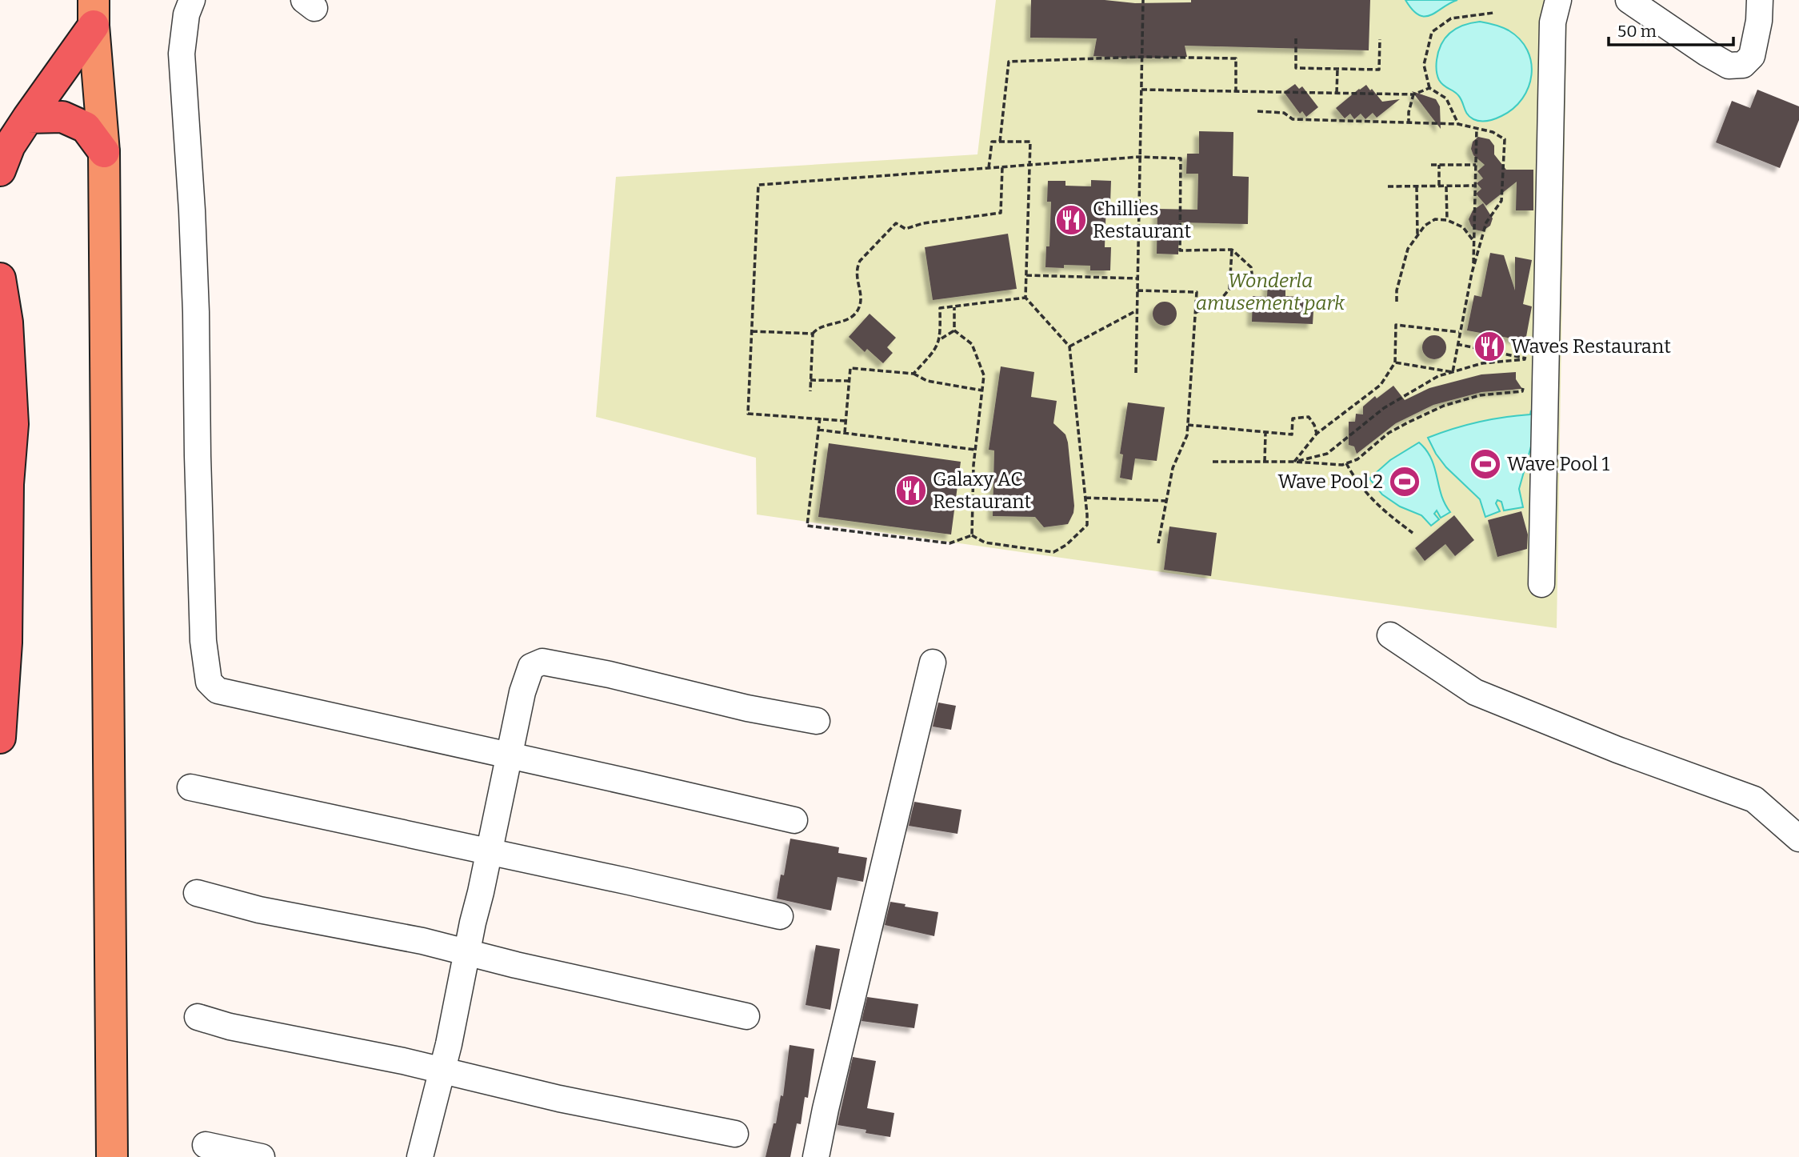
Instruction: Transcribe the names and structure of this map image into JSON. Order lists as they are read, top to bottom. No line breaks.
{"parks":["Wonderla amusement park"],"places":{"restaurant":["Chillies Restaurant","Waves Restaurant","Galaxy AC Restaurant"],"sports":["Wave Pool 1","Wave Pool 2"]},"scale_bar":"50 m"}
